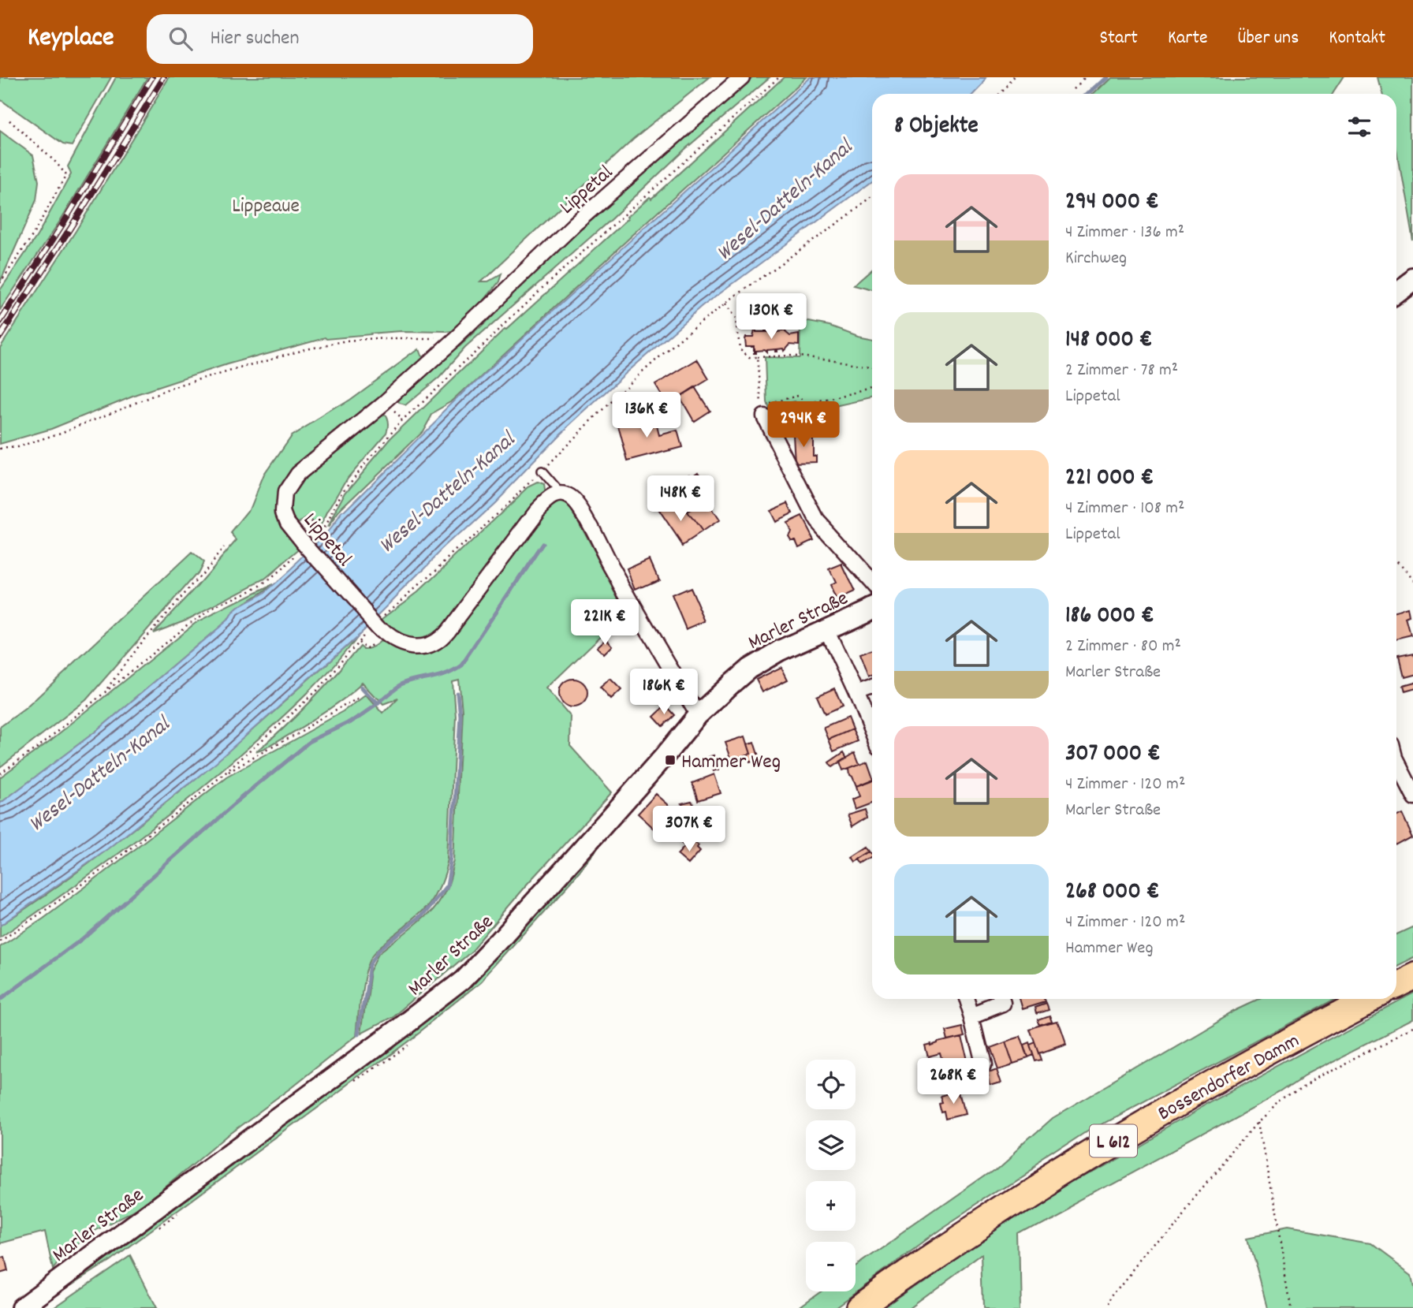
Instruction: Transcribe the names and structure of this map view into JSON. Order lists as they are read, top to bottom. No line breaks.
{"streets":{"highway":["Bossendorfer Damm","L 612"],"main road":["Marler Straße"],"street":["Lippetal"]},"water":["Wesel-Datteln-Kanal"],"parks":["Lippeaue"],"places":{"transit":["Hammer Weg"]},"page":{"header":"Keyplace","search":"Hier suchen","nav":["Start","Karte","Über uns","Kontakt"],"heading":"8 Objekte","list":[{"name":"294 000 €","note":"4 Zimmer · 136 m² · Kirchweg"},{"name":"148 000 €","note":"2 Zimmer · 78 m² · Lippetal"},{"name":"221 000 €","note":"4 Zimmer · 108 m² · Lippetal"},{"name":"186 000 €","note":"2 Zimmer · 80 m² · Marler Straße"},{"name":"307 000 €","note":"4 Zimmer · 120 m² · Marler Straße"},{"name":"268 000 €","note":"4 Zimmer · 120 m² · Hammer Weg"}],"price":["130K €","136K €","294K €","148K €","221K €","186K €","307K €","268K €"],"map_buttons":["+","−"]}}
